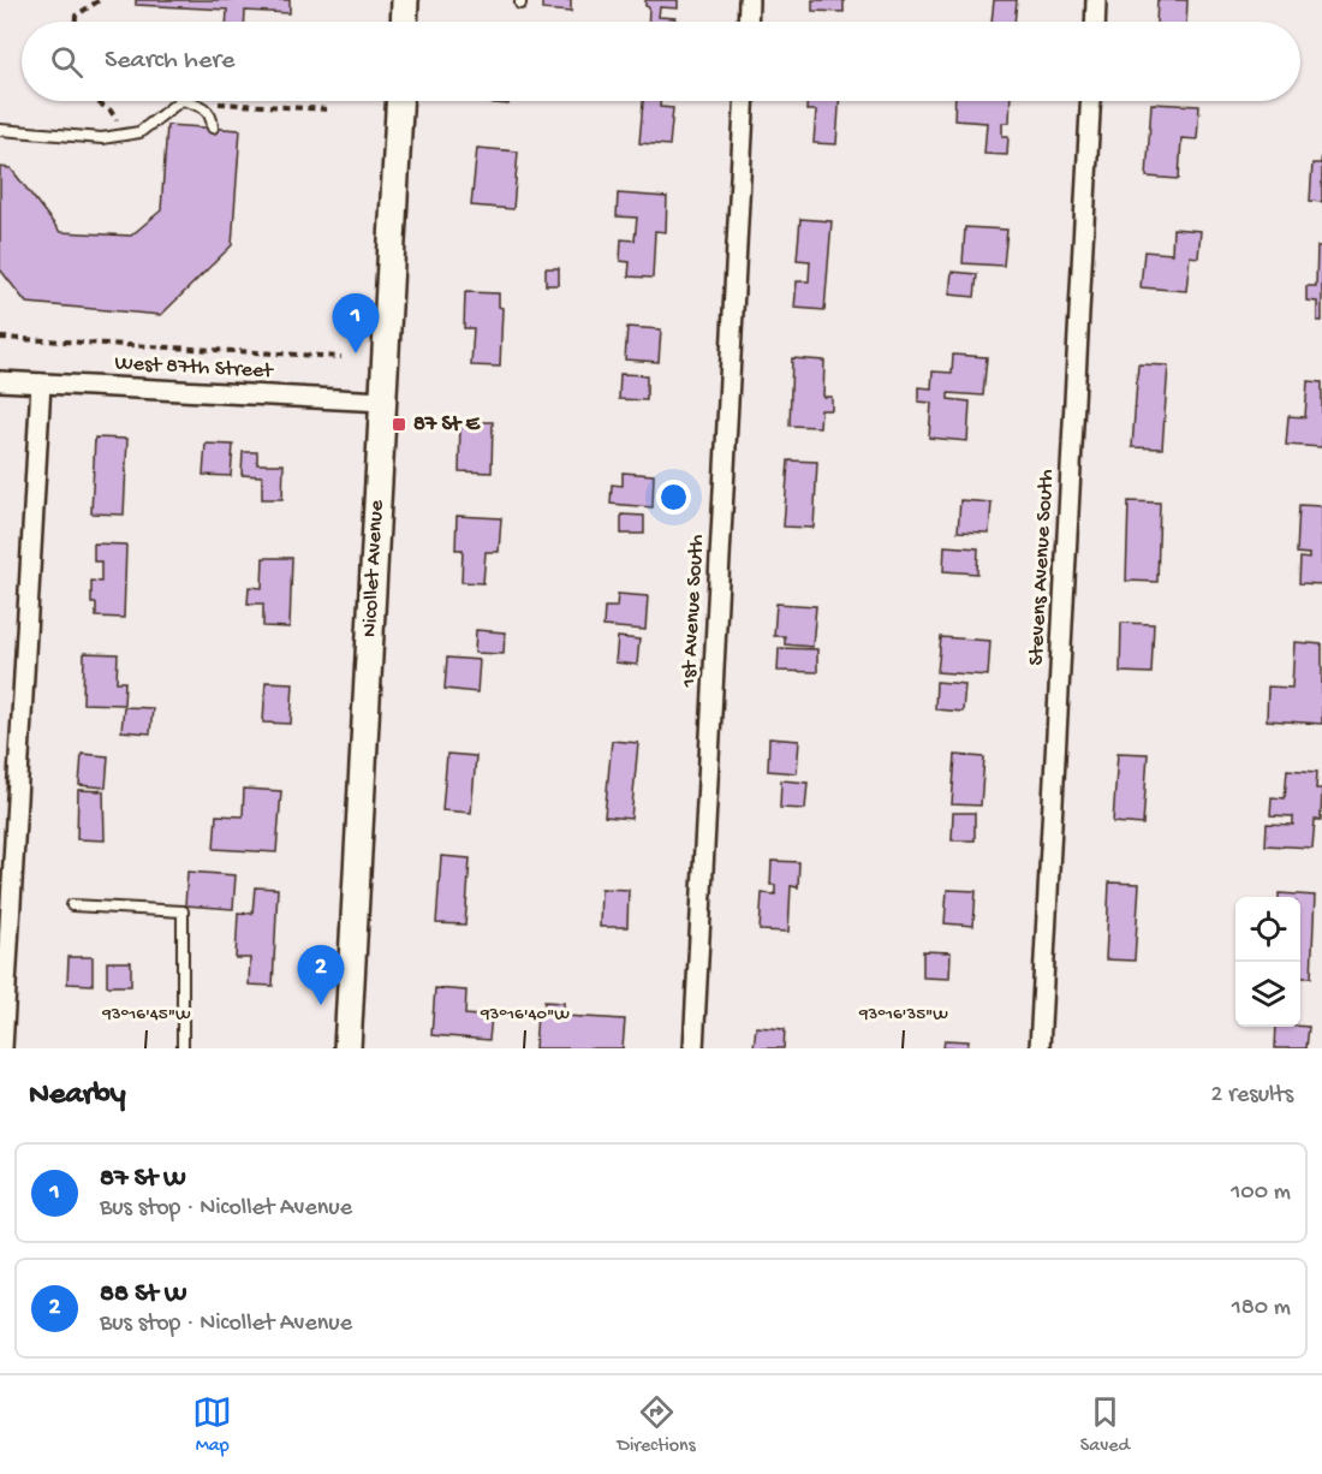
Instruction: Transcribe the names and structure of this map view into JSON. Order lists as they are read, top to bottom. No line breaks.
{"streets":{"main road":["Nicollet Avenue"],"street":["West 87th Street","Stevens Avenue South","1st Avenue South"]},"crossings":[["West 87th Street","Nicollet Avenue"]],"places":{"transit":["87 St E"]},"page":{"search":"Search here","pins":["1","2"],"heading":["Nearby","2 results"],"list":[{"mark":"1","name":"87 St W","note":"Bus stop · Nicollet Avenue","value":"100 m"},{"mark":"2","name":"88 St W","note":"Bus stop · Nicollet Avenue","value":"180 m"}],"nav":["Map","Directions","Saved"]},"coordinates":["93°16'45\"W","93°16'40\"W","93°16'35\"W"]}
